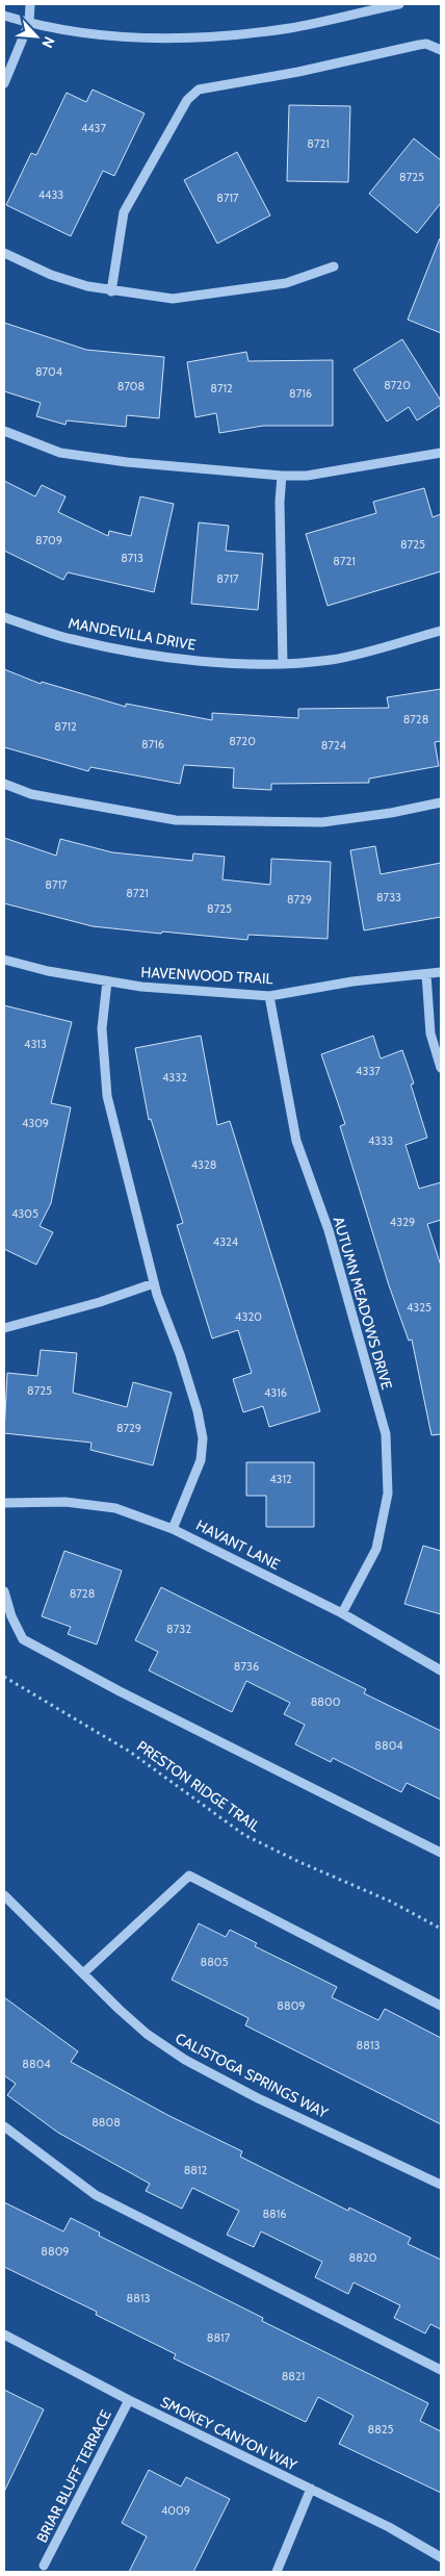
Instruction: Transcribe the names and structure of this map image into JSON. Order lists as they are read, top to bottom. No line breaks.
{"streets":{"street":["MANDEVILLA DRIVE","HAVENWOOD TRAIL","AUTUMN MEADOWS DRIVE","HAVANT LANE","CALISTOGA SPRINGS WAY","SMOKEY CANYON WAY","BRIAR BLUFF TERRACE"],"path":["PRESTON RIDGE TRAIL"]},"crossings":[["HAVENWOOD TRAIL","AUTUMN MEADOWS DRIVE"],["AUTUMN MEADOWS DRIVE","HAVANT LANE"],["SMOKEY CANYON WAY","BRIAR BLUFF TERRACE"]],"house_numbers":["4437","8721","8725","4433","8717","8704","8720","8708","8712","8716","8709","8725","8713","8721","8717","8728","8712","8720","8716","8724","8717","8721","8733","8729","8725","4313","4337","4332","4309","4333","4328","4305","4329","4324","4325","4320","8725","4316","8729","4312","8728","8732","8736","8800","8804","8805","8809","8813","8804","8808","8812","8816","8809","8820","8813","8817","8821","8825","4009"],"north":"bottom right"}
